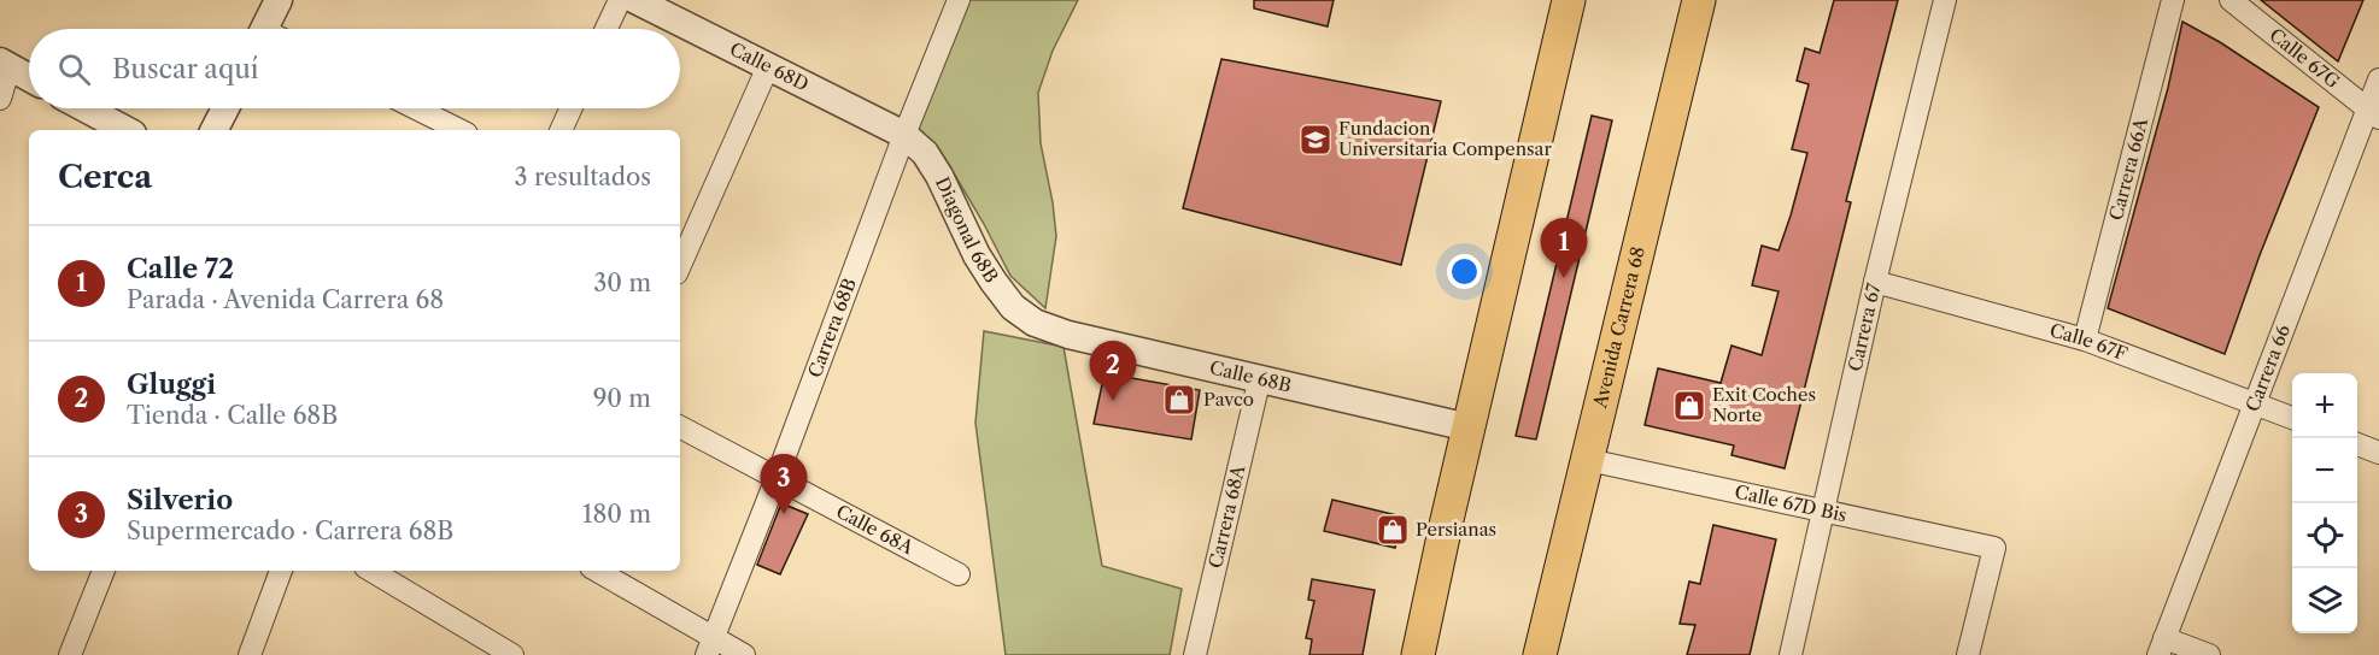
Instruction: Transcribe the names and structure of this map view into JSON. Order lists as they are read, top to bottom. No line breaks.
{"streets":{"main road":["Avenida Carrera 68"],"street":["Calle 67G","Calle 68D","Carrera 66A","Diagonal 68B","Carrera 67","Carrera 68B","Calle 67F","Carrera 66","Calle 68B","Calle 67D Bis","Carrera 68A","Calle 68A"]},"crossings":[["Calle 67G","Carrera 66"],["Calle 68D","Diagonal 68B"],["Calle 68D","Carrera 68B"],["Carrera 66A","Calle 67F"],["Diagonal 68B","Carrera 68B"],["Diagonal 68B","Calle 68B"],["Carrera 67","Calle 67F"],["Carrera 67","Calle 67D Bis"],["Carrera 68B","Calle 68A"],["Avenida Carrera 68","Calle 67D Bis"],["Calle 67F","Carrera 66"],["Calle 68B","Carrera 68A"]],"places":{"school or university":["Fundacion Universitaria Compensar"],"shop":["Pavco","Exit Coches Norte","Persianas"]},"page":{"search":"Buscar aquí","heading":["Cerca","3 resultados"],"pins":["1","2","3"],"list":[{"mark":"1","name":"Calle 72","note":"Parada · Avenida Carrera 68","value":"30 m"},{"mark":"2","name":"Gluggi","note":"Tienda · Calle 68B","value":"90 m"},{"mark":"3","name":"Silverio","note":"Supermercado · Carrera 68B","value":"180 m"}],"map_buttons":["+","−"]}}
